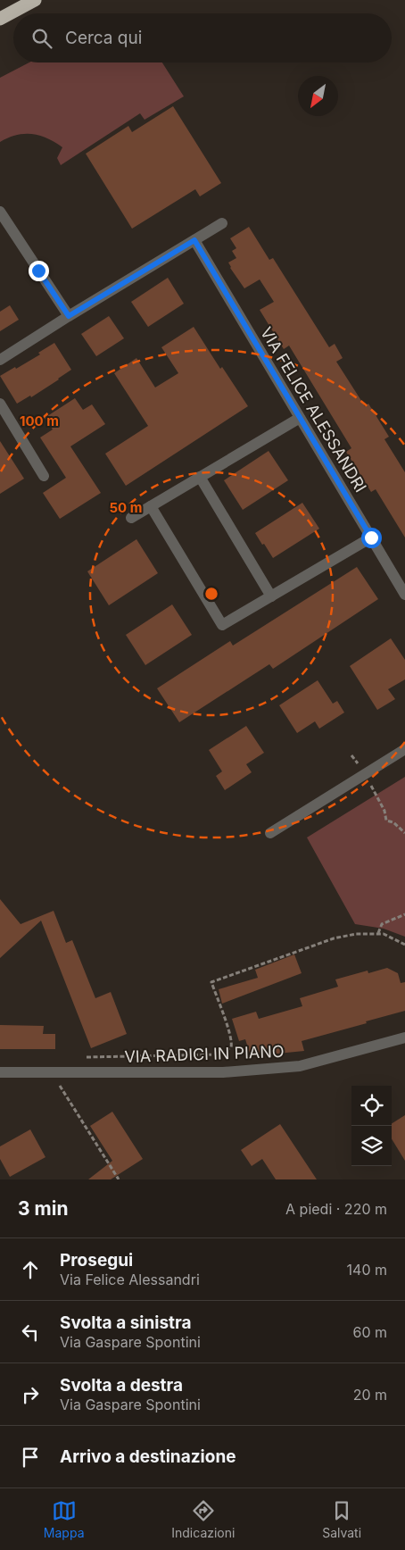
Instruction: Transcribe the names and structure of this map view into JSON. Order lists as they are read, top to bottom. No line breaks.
{"streets":{"street":["VIA FELICE ALESSANDRI","VIA RADICI IN PIANO"]},"north":"bottom left","page":{"search":"Cerca qui","heading":["3 min","A piedi · 220 m"],"list":[["Prosegui","Via Felice Alessandri","140 m"],["Svolta a sinistra","Via Gaspare Spontini","60 m"],["Svolta a destra","Via Gaspare Spontini","20 m"],"Arrivo a destinazione"],"nav":["Mappa","Indicazioni","Salvati"]},"rings":["100 m","50 m"]}
